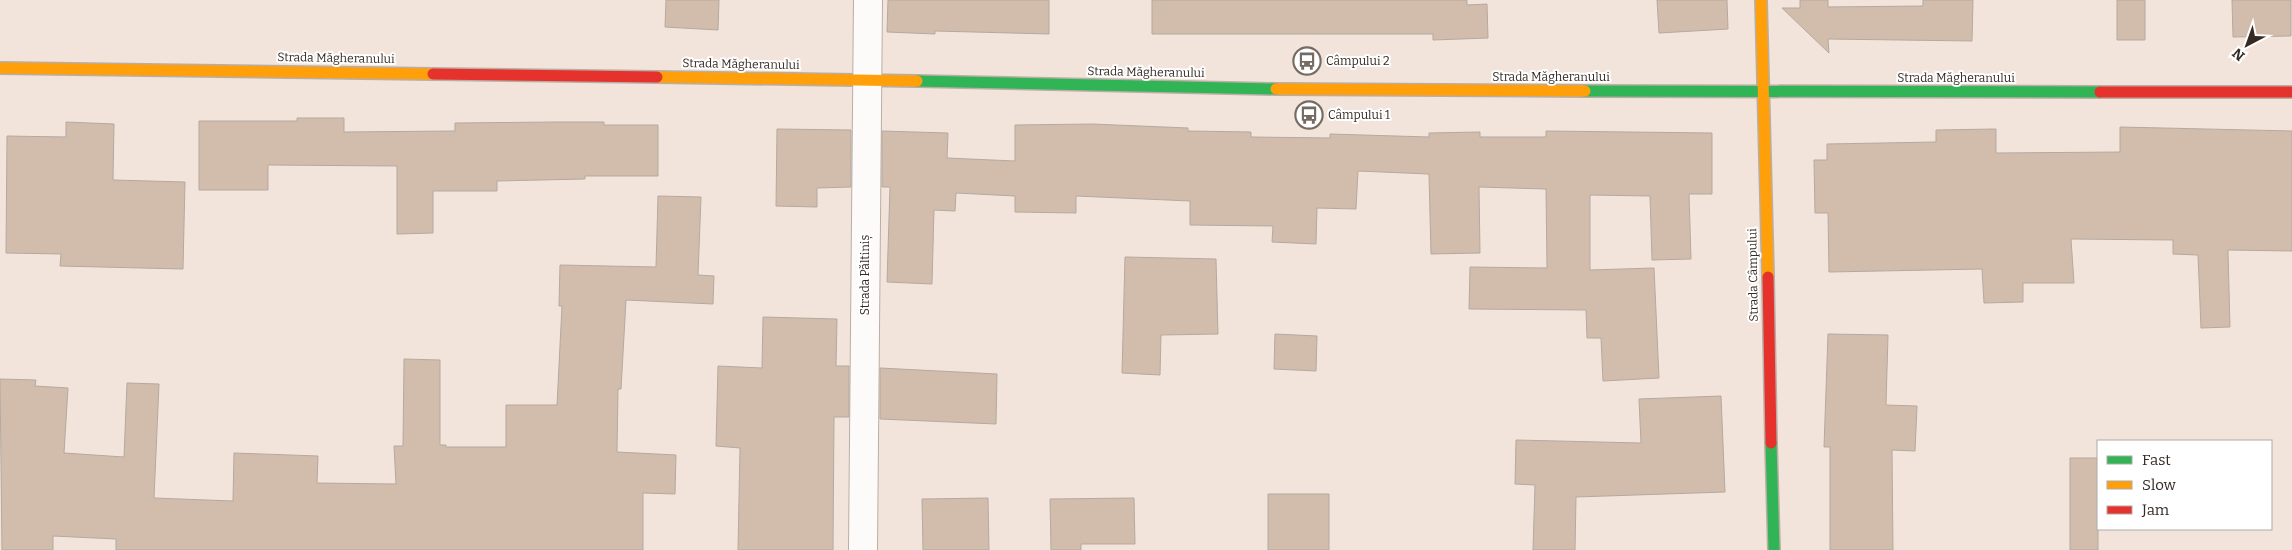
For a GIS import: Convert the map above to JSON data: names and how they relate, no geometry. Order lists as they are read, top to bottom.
{
  "streets": {
    "street": ["Strada Măgheranului", "Strada Păltiniș", "Strada Câmpului"]
  },
  "crossings": [
    ["Strada Măgheranului", "Strada Păltiniș"],
    ["Strada Măgheranului", "Strada Câmpului"]
  ],
  "places": {
    "bus stop": ["Câmpului 2", "Câmpului 1"]
  },
  "legend": ["Fast", "Slow", "Jam"],
  "north": "bottom left"
}
